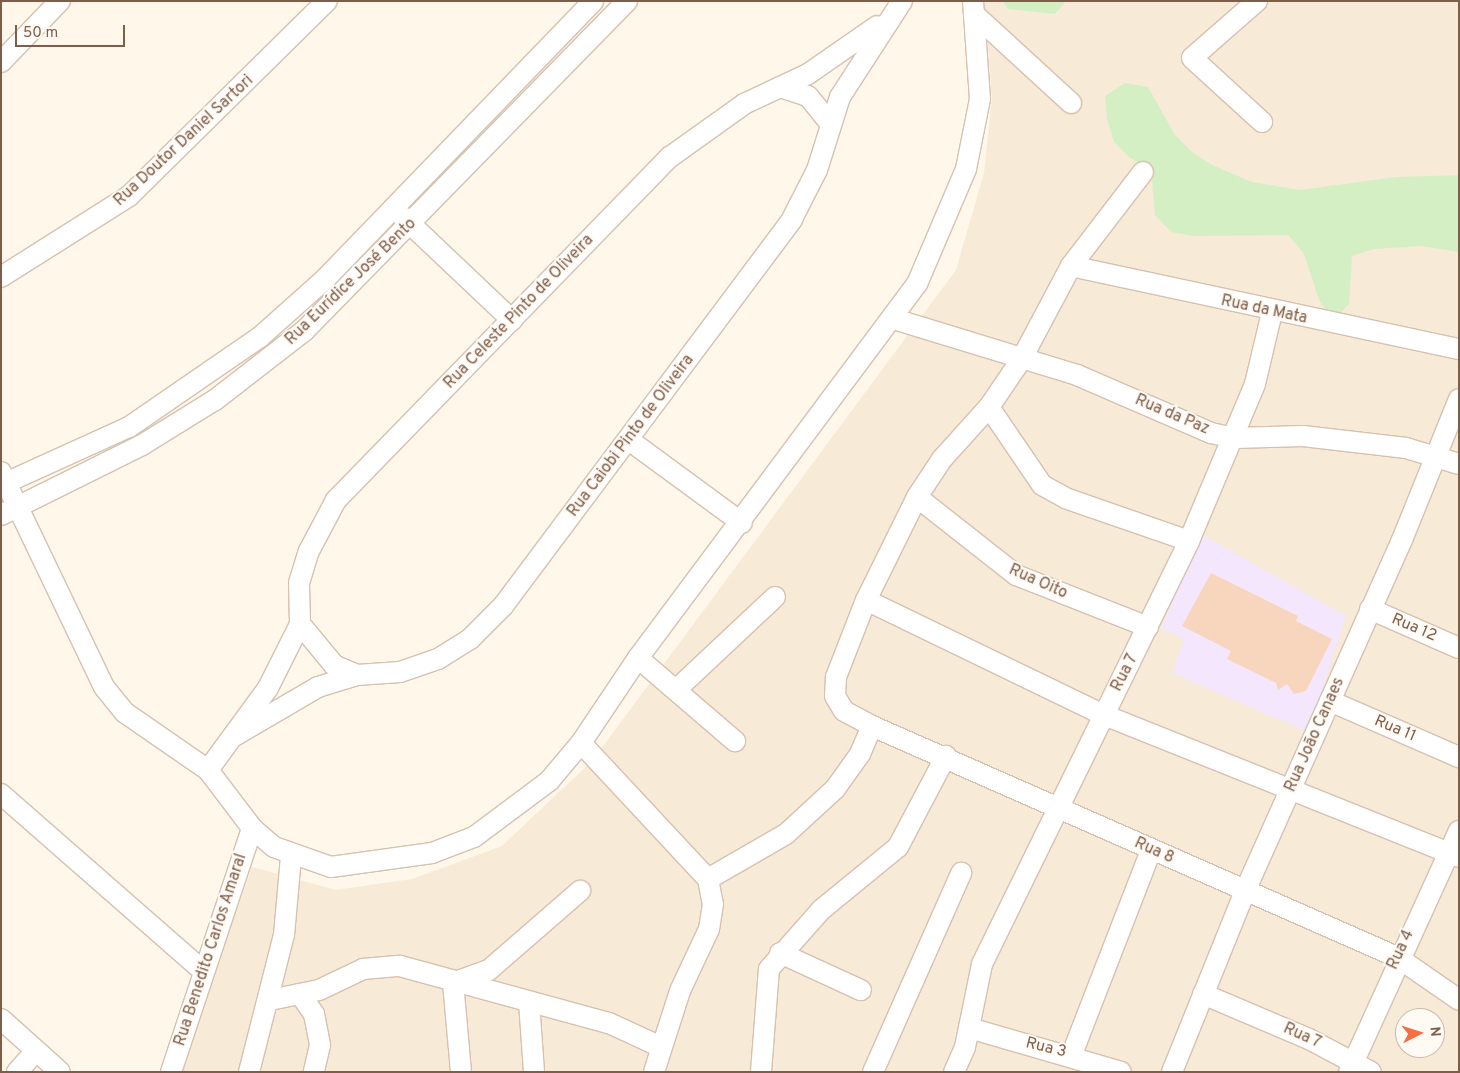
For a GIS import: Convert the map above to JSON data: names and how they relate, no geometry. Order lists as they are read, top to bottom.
{
  "streets": {
    "street": [
      "Rua Doutor Daniel Sartori",
      "Rua Eurídice José Bento",
      "Rua da Mata",
      "Rua Celeste Pinto de Oliveira",
      "Rua da Paz",
      "Rua Caiobi Pinto de Oliveira",
      "Rua Oito",
      "Rua 12",
      "Rua 7",
      "Rua 11",
      "Rua João Canaes",
      "Rua 8",
      "Rua Benedito Carlos Amaral",
      "Rua 4",
      "Rua 3"
    ]
  },
  "crossings": [
    ["Rua da Mata", "Rua 7"],
    ["Rua Celeste Pinto de Oliveira", "Rua Caiobi Pinto de Oliveira"],
    ["Rua da Paz", "Rua 7"],
    ["Rua da Paz", "Rua João Canaes"],
    ["Rua Oito", "Rua 7"],
    ["Rua 12", "Rua João Canaes"],
    ["Rua 7", "Rua João Canaes"],
    ["Rua 7", "Rua 8"],
    ["Rua 7", "Rua 4"],
    ["Rua 7", "Rua 3"],
    ["Rua 11", "Rua João Canaes"],
    ["Rua João Canaes", "Rua 8"],
    ["Rua 8", "Rua 4"]
  ],
  "scale_bar": "50 m",
  "north": "right"
}
